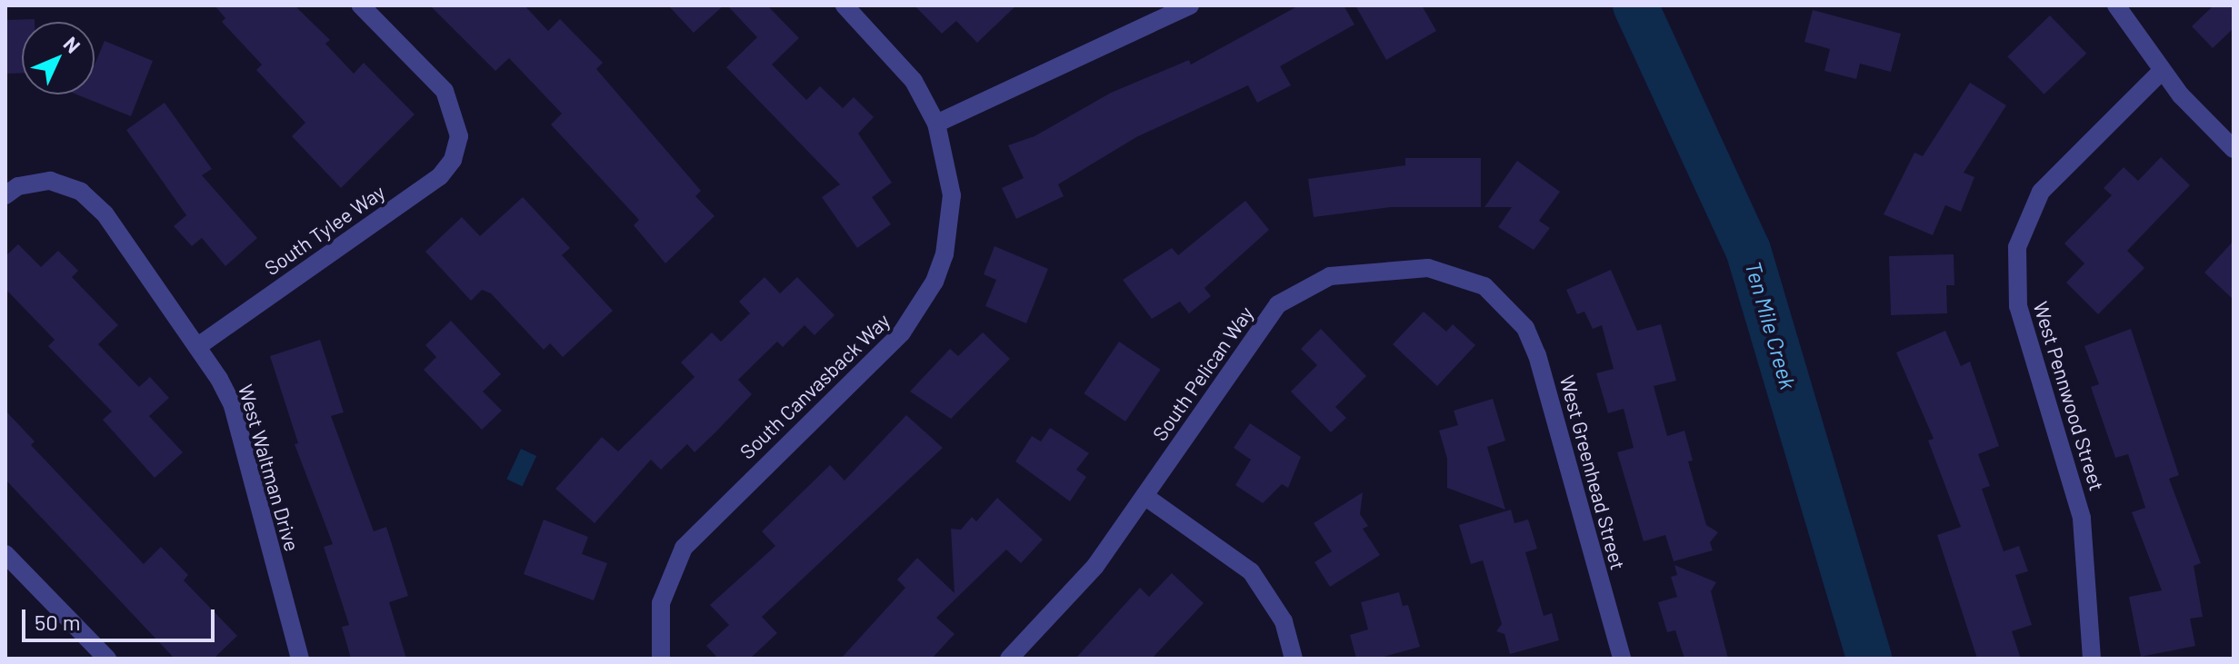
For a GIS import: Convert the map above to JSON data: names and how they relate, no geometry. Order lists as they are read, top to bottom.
{
  "streets": {
    "street": [
      "South Tylee Way",
      "South Pelican Way",
      "South Canvasback Way",
      "West Pennwood Street",
      "West Waltman Drive",
      "West Greenhead Street"
    ]
  },
  "crossings": [
    ["South Tylee Way", "West Waltman Drive"],
    ["South Pelican Way", "West Greenhead Street"]
  ],
  "water": ["Ten Mile Creek"],
  "scale_bar": "50 m",
  "north": "top right"
}
